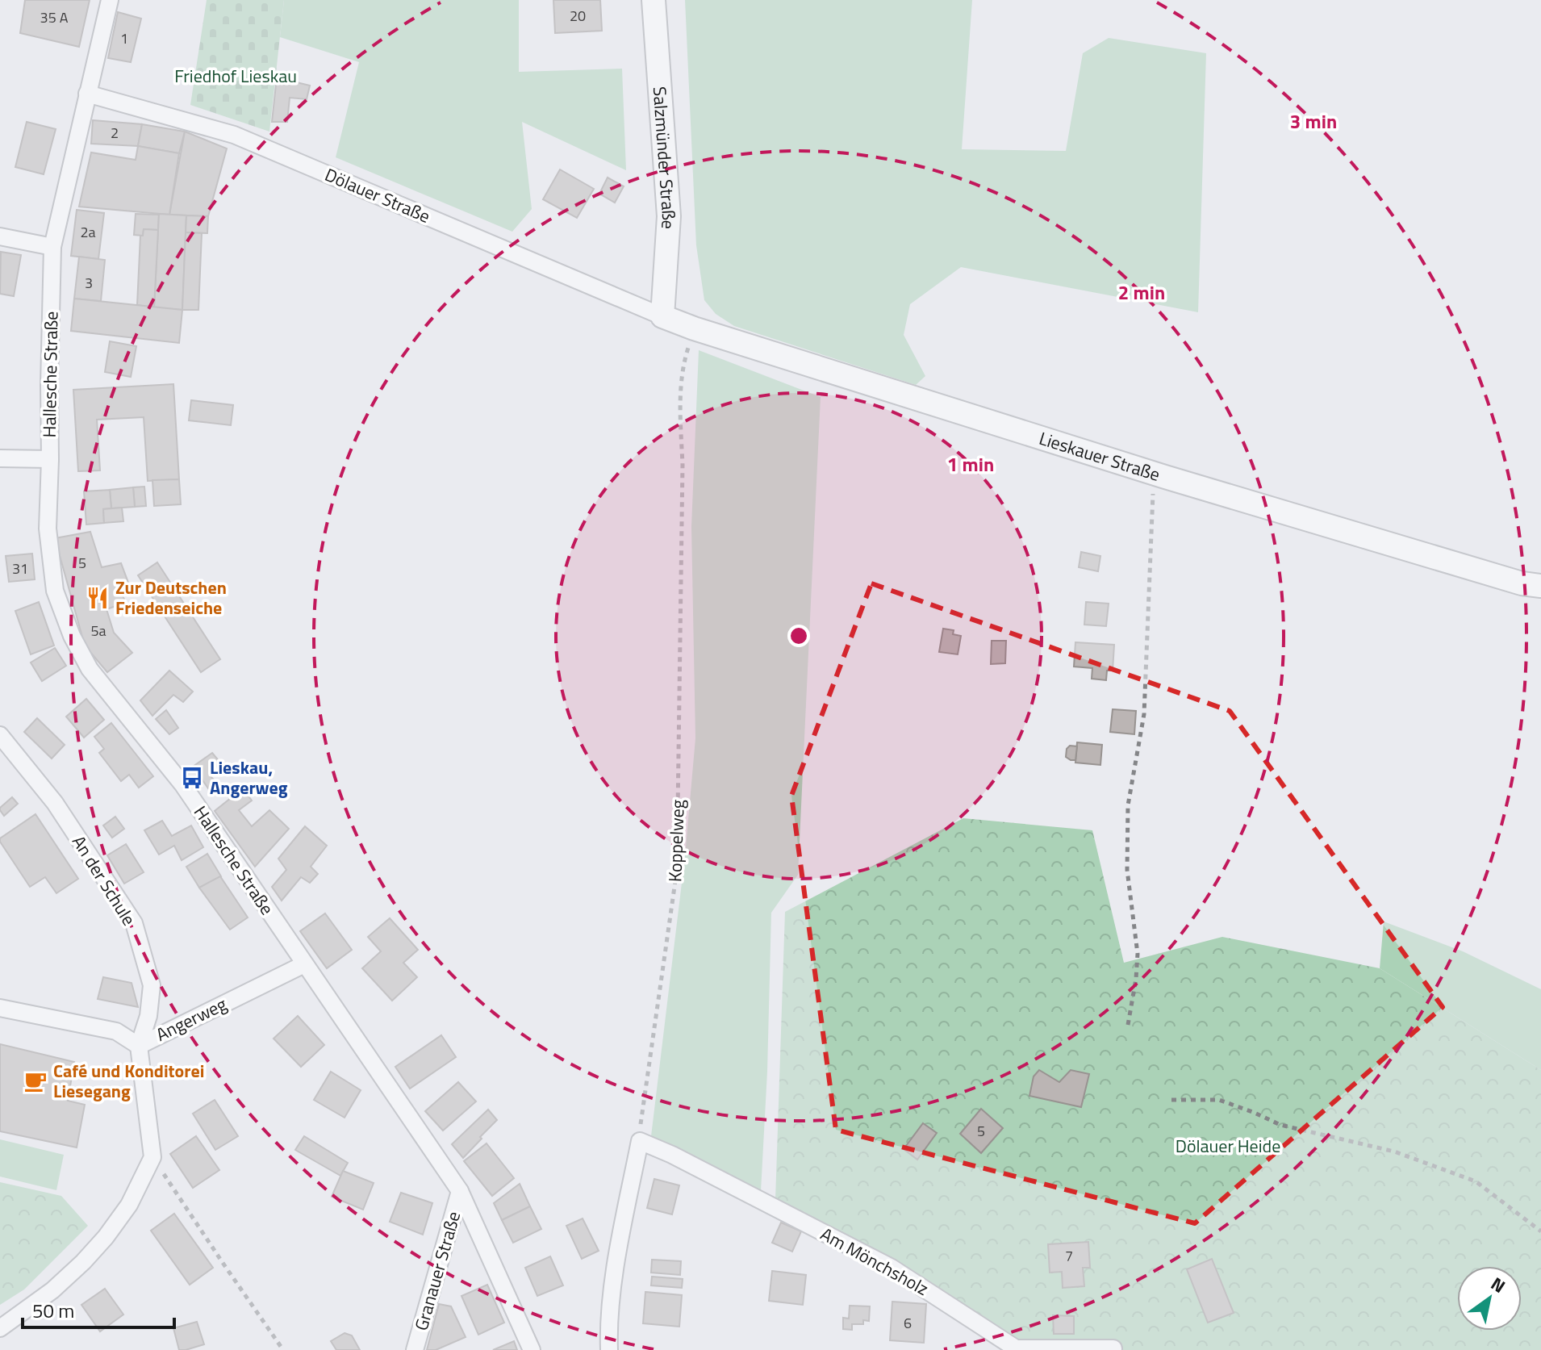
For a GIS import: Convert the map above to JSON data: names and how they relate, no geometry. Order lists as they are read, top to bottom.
{
  "streets": {
    "street": [
      "Salzmünder Straße",
      "Dölauer Straße",
      "Hallesche Straße",
      "Lieskauer Straße",
      "An der Schule",
      "Angerweg",
      "Am Mönchsholz",
      "Granauer Straße"
    ],
    "path": ["Koppelweg"]
  },
  "crossings": [
    ["Salzmünder Straße", "Dölauer Straße"],
    ["Salzmünder Straße", "Lieskauer Straße"],
    ["Dölauer Straße", "Hallesche Straße"],
    ["Dölauer Straße", "Lieskauer Straße"],
    ["Hallesche Straße", "Angerweg"],
    ["Hallesche Straße", "Granauer Straße"],
    ["Lieskauer Straße", "Koppelweg"],
    ["Koppelweg", "Am Mönchsholz"],
    ["An der Schule", "Angerweg"]
  ],
  "parks": ["Friedhof Lieskau", "Dölauer Heide"],
  "places": {
    "restaurant": ["Zur Deutschen Friedenseiche"],
    "bus stop": ["Lieskau, Angerweg"],
    "cafe": ["Café und Konditorei Liesegang"]
  },
  "house_numbers": [
    "20",
    "35 A",
    "1",
    "2",
    "2a",
    "3",
    "5",
    "31",
    "5a",
    "5",
    "7",
    "6"
  ],
  "scale_bar": "50 m",
  "north": "top right",
  "rings": ["3 min", "2 min", "1 min"]
}
